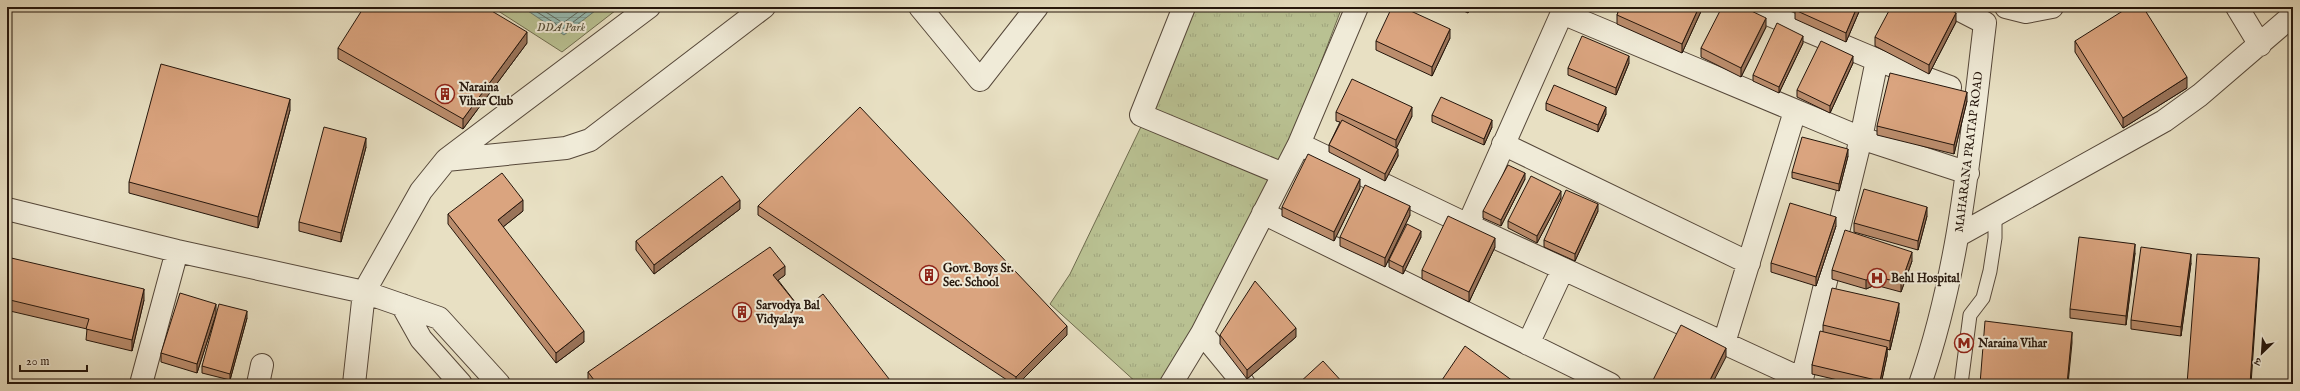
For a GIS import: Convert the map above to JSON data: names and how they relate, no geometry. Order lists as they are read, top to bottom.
{
  "streets": {
    "street": ["MAHARANA PRATAP ROAD"]
  },
  "parks": ["DDA Park"],
  "places": {
    "building": ["Naraina Vihar Club", "Govt. Boys Sr. Sec. School", "Sarvodya Bal Vidyalaya"],
    "hospital": ["Behl Hospital"],
    "metro station": ["Naraina Vihar"]
  },
  "scale_bar": "20 m",
  "north": "bottom left"
}
